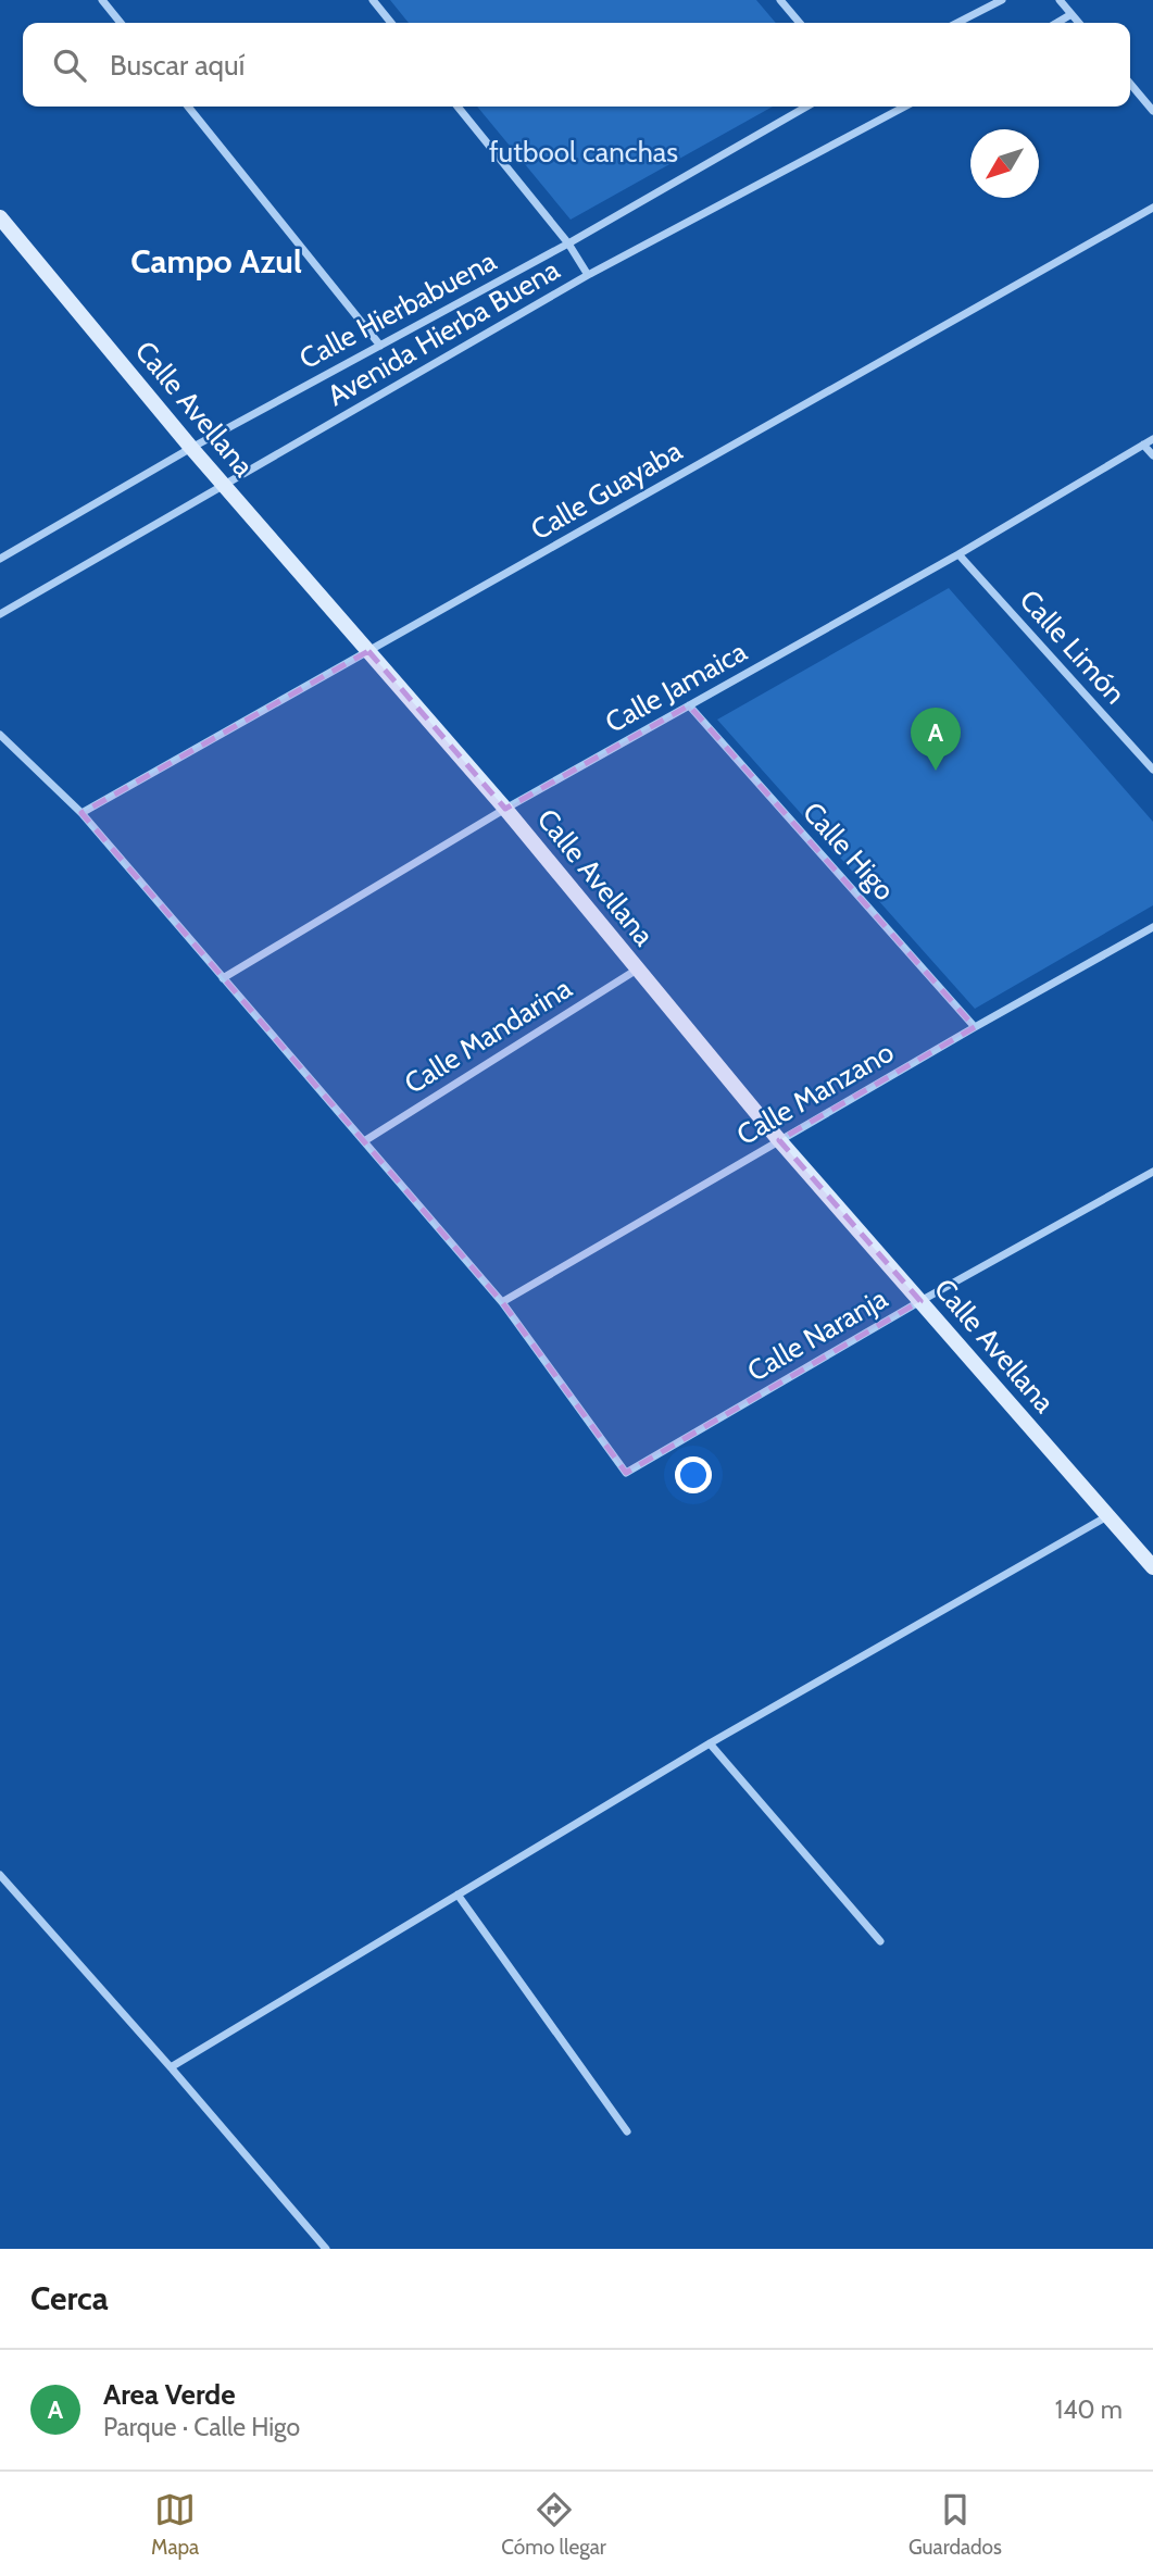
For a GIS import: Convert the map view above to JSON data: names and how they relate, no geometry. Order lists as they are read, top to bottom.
{
  "streets": {
    "street": [
      "Calle Hierbabuena",
      "Avenida Hierba Buena",
      "Calle Avellana",
      "Calle Guayaba",
      "Calle Limón",
      "Calle Jamaica",
      "Calle Higo",
      "Calle Mandarina",
      "Calle Manzano",
      "Calle Naranja"
    ]
  },
  "crossings": [
    ["Calle Hierbabuena", "Calle Avellana"],
    ["Avenida Hierba Buena", "Calle Avellana"],
    ["Calle Avellana", "Calle Guayaba"],
    ["Calle Avellana", "Calle Jamaica"],
    ["Calle Avellana", "Calle Mandarina"],
    ["Calle Avellana", "Calle Manzano"],
    ["Calle Avellana", "Calle Naranja"],
    ["Calle Limón", "Calle Jamaica"],
    ["Calle Jamaica", "Calle Higo"],
    ["Calle Higo", "Calle Manzano"],
    ["Calle Manzano", "Calle Naranja"]
  ],
  "districts": ["Campo Azul"],
  "parks": ["futbool canchas"],
  "north": "bottom left",
  "page": {
    "search": "Buscar aquí",
    "pins": "A",
    "heading": "Cerca",
    "list": [
      {
        "mark": "A",
        "name": "Area Verde",
        "note": "Parque · Calle Higo",
        "value": "140 m"
      }
    ],
    "nav": ["Mapa", "Cómo llegar", "Guardados"]
  }
}
